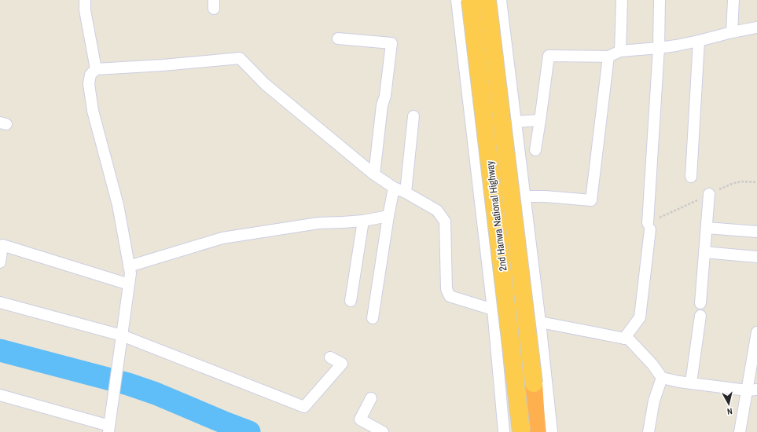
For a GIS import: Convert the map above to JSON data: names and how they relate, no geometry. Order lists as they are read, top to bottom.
{
  "streets": {
    "highway": ["2nd Hanwa National Highway"]
  },
  "north": "bottom"
}
